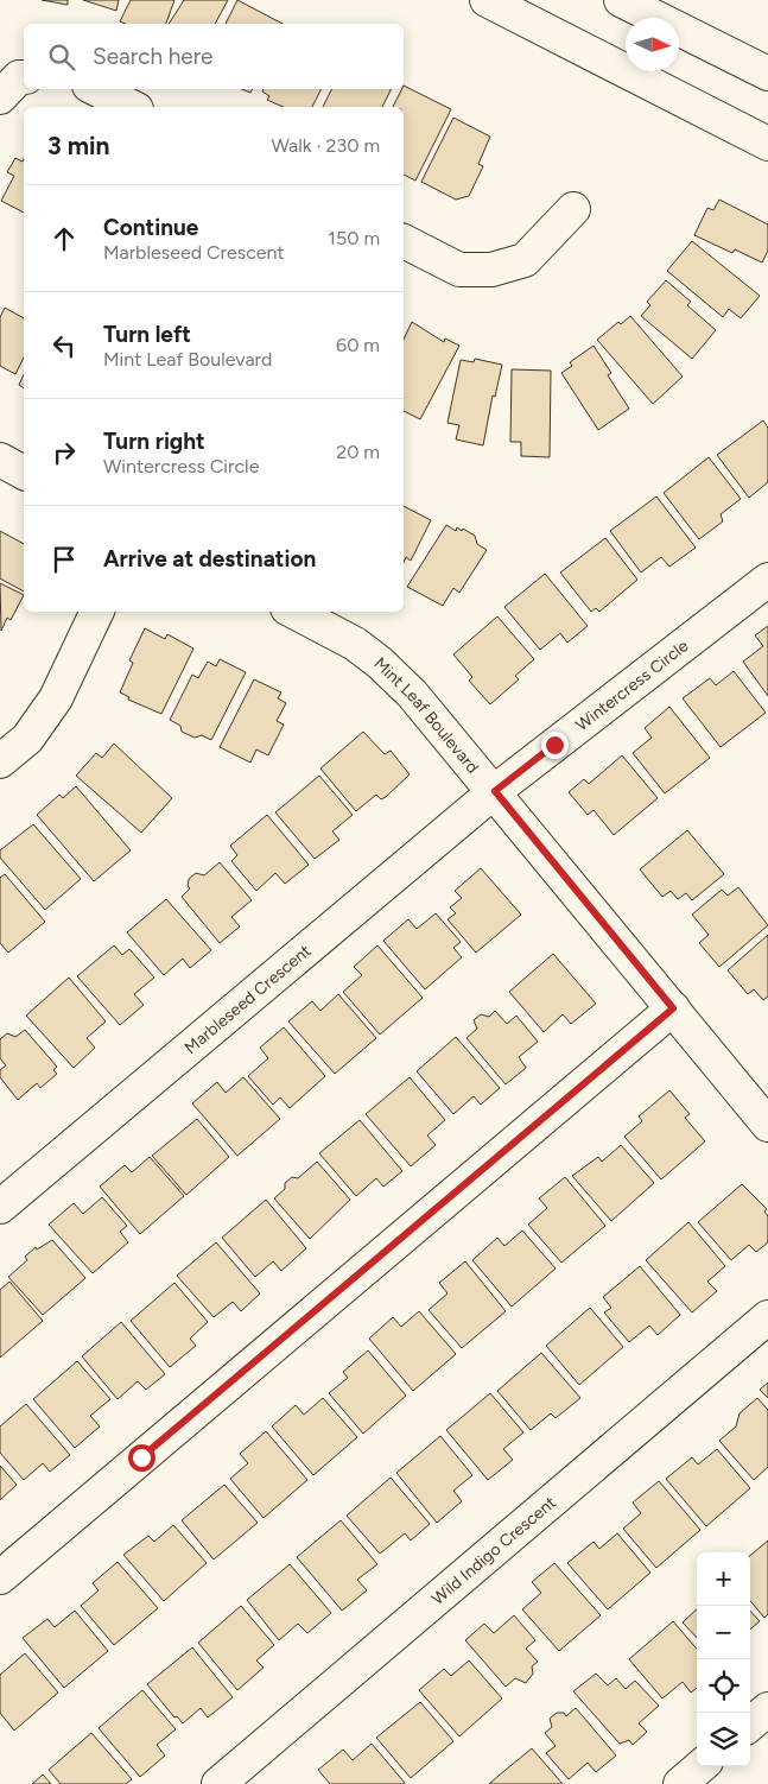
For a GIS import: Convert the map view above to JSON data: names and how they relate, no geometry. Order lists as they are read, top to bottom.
{
  "streets": {
    "street": [
      "Wintercress Circle",
      "Mint Leaf Boulevard",
      "Marbleseed Crescent",
      "Wild Indigo Crescent"
    ]
  },
  "crossings": [
    ["Wintercress Circle", "Mint Leaf Boulevard"],
    ["Wintercress Circle", "Marbleseed Crescent"],
    ["Mint Leaf Boulevard", "Marbleseed Crescent"]
  ],
  "north": "right",
  "page": {
    "search": "Search here",
    "heading": ["3 min", "Walk · 230 m"],
    "list": [
      ["Continue", "Marbleseed Crescent", "150 m"],
      ["Turn left", "Mint Leaf Boulevard", "60 m"],
      ["Turn right", "Wintercress Circle", "20 m"],
      "Arrive at destination"
    ],
    "map_buttons": ["+", "−"]
  }
}
